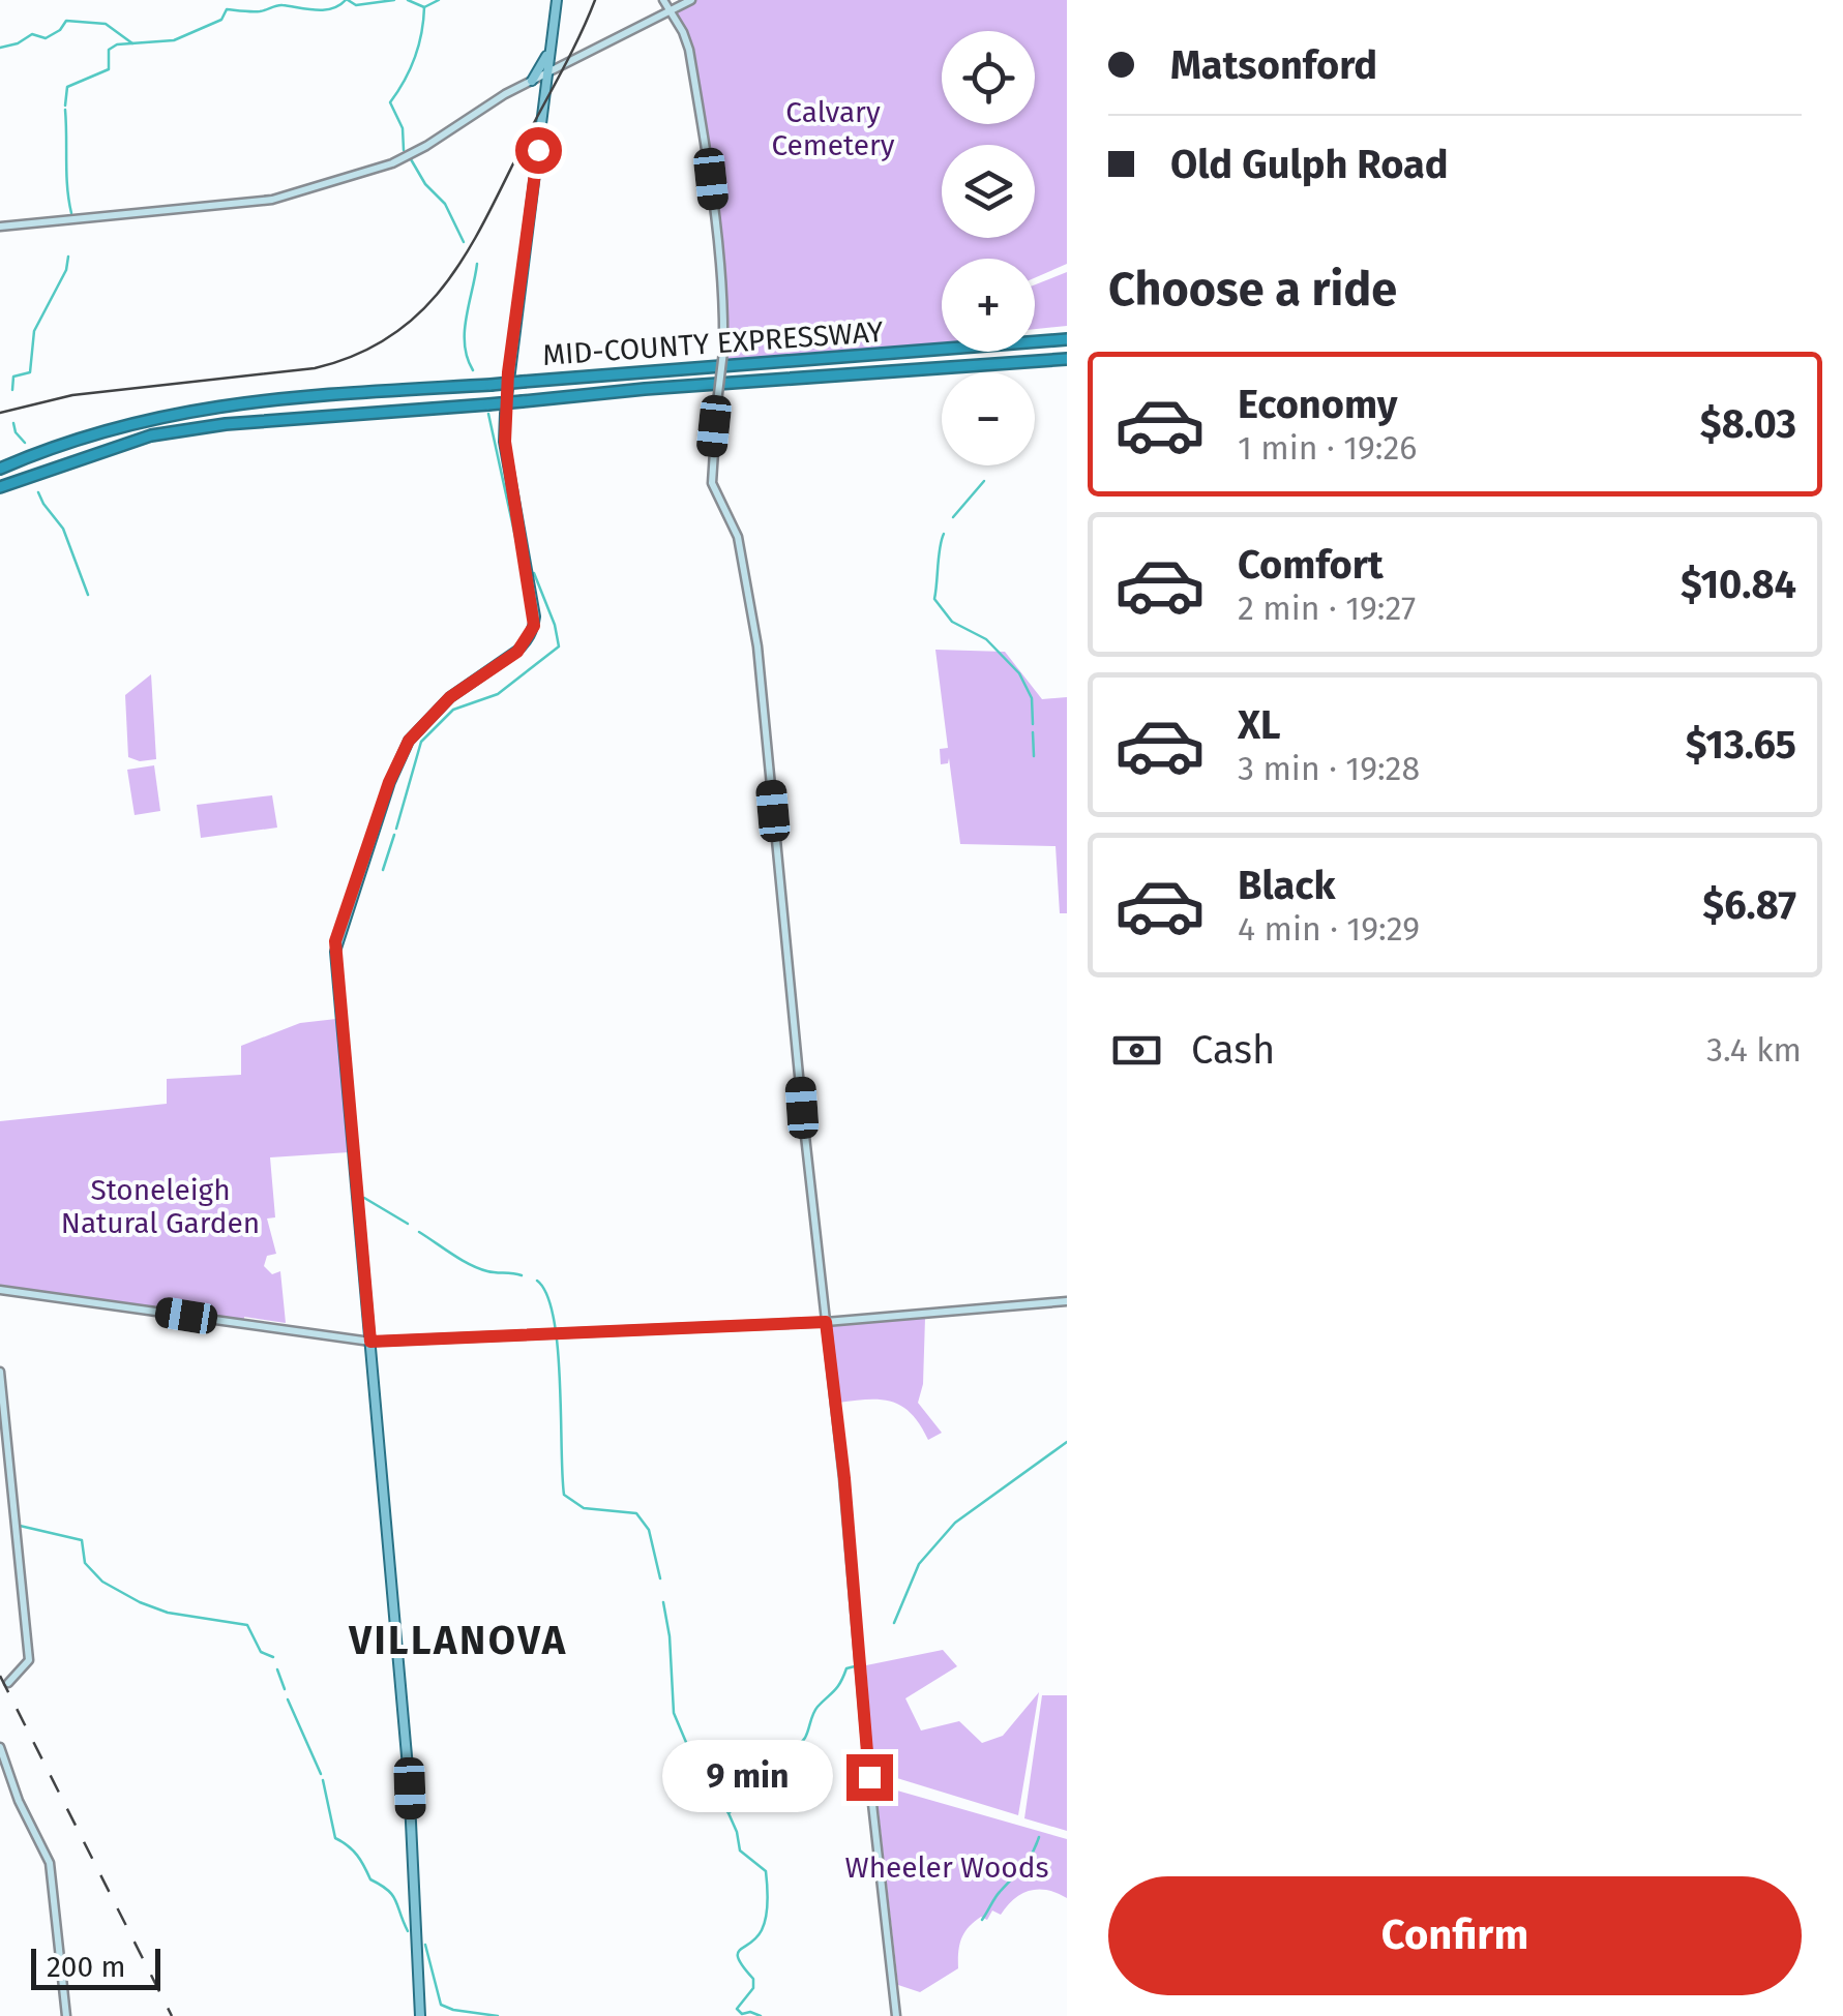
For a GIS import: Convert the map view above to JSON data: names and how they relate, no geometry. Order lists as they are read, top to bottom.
{
  "streets": {
    "highway": ["MID-COUNTY EXPRESSWAY"]
  },
  "districts": ["VILLANOVA"],
  "parks": ["Calvary Cemetery", "Stoneleigh Natural Garden", "Wheeler Woods"],
  "scale_bar": "200 m",
  "page": {
    "banner": ["Matsonford", "Old Gulph Road"],
    "map_buttons": ["+", "−"],
    "heading": "Choose a ride",
    "list": [
      {
        "name": "Economy",
        "note": "1 min · 19:26",
        "value": "$8.03"
      },
      {
        "name": "Comfort",
        "note": "2 min · 19:27",
        "value": "$10.84"
      },
      {
        "name": "XL",
        "note": "3 min · 19:28",
        "value": "$13.65"
      },
      {
        "name": "Black",
        "note": "4 min · 19:29",
        "value": "$6.87"
      }
    ],
    "pay": ["Cash", "3.4 km"],
    "bubble": "9 min",
    "buttons": "Confirm",
    "scale": "200 m"
  }
}
